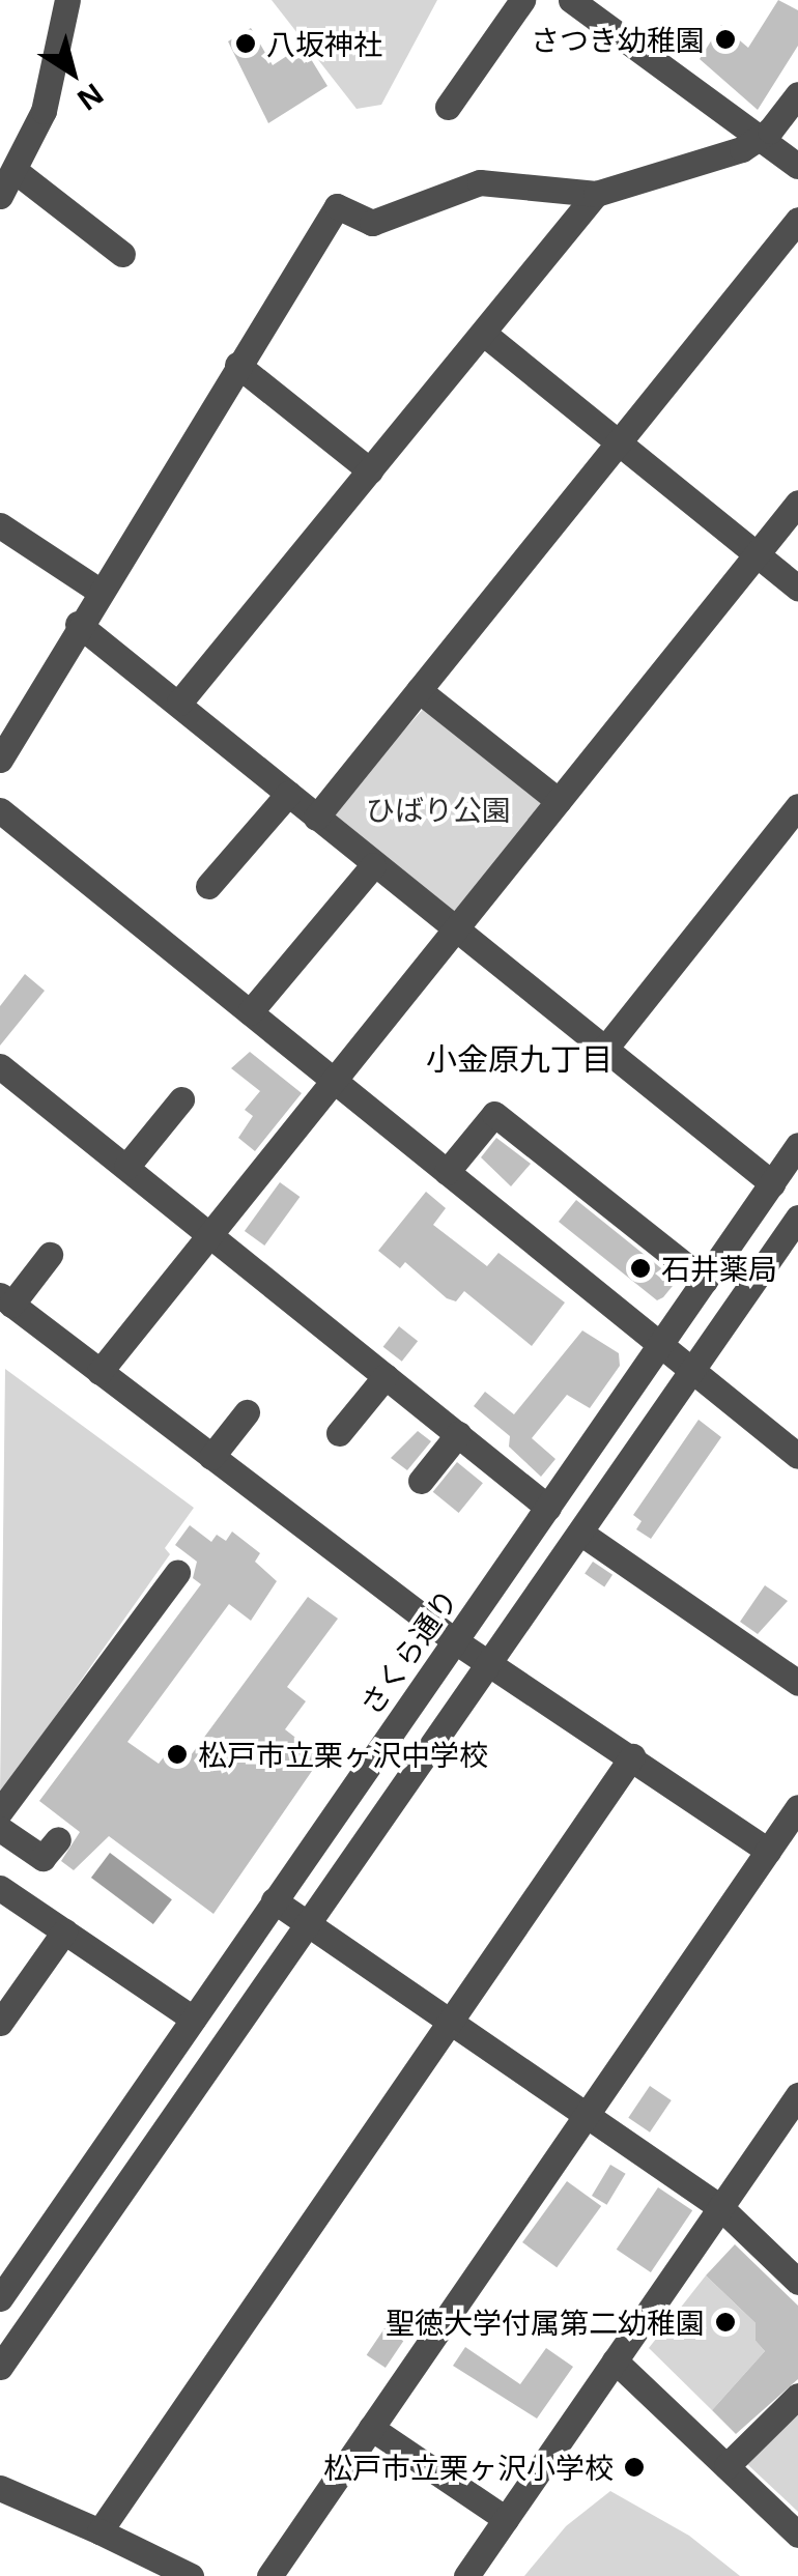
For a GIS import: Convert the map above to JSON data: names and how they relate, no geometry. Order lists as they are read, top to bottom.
{
  "streets": {
    "street": ["さくら通り"]
  },
  "districts": ["小金原九丁目"],
  "parks": ["ひばり公園"],
  "places": [
    "さつき幼稚園",
    "八坂神社",
    "石井薬局",
    "松戸市立栗ヶ沢中学校",
    "聖徳大学付属第二幼稚園",
    "松戸市立栗ヶ沢小学校"
  ],
  "north": "bottom right"
}
